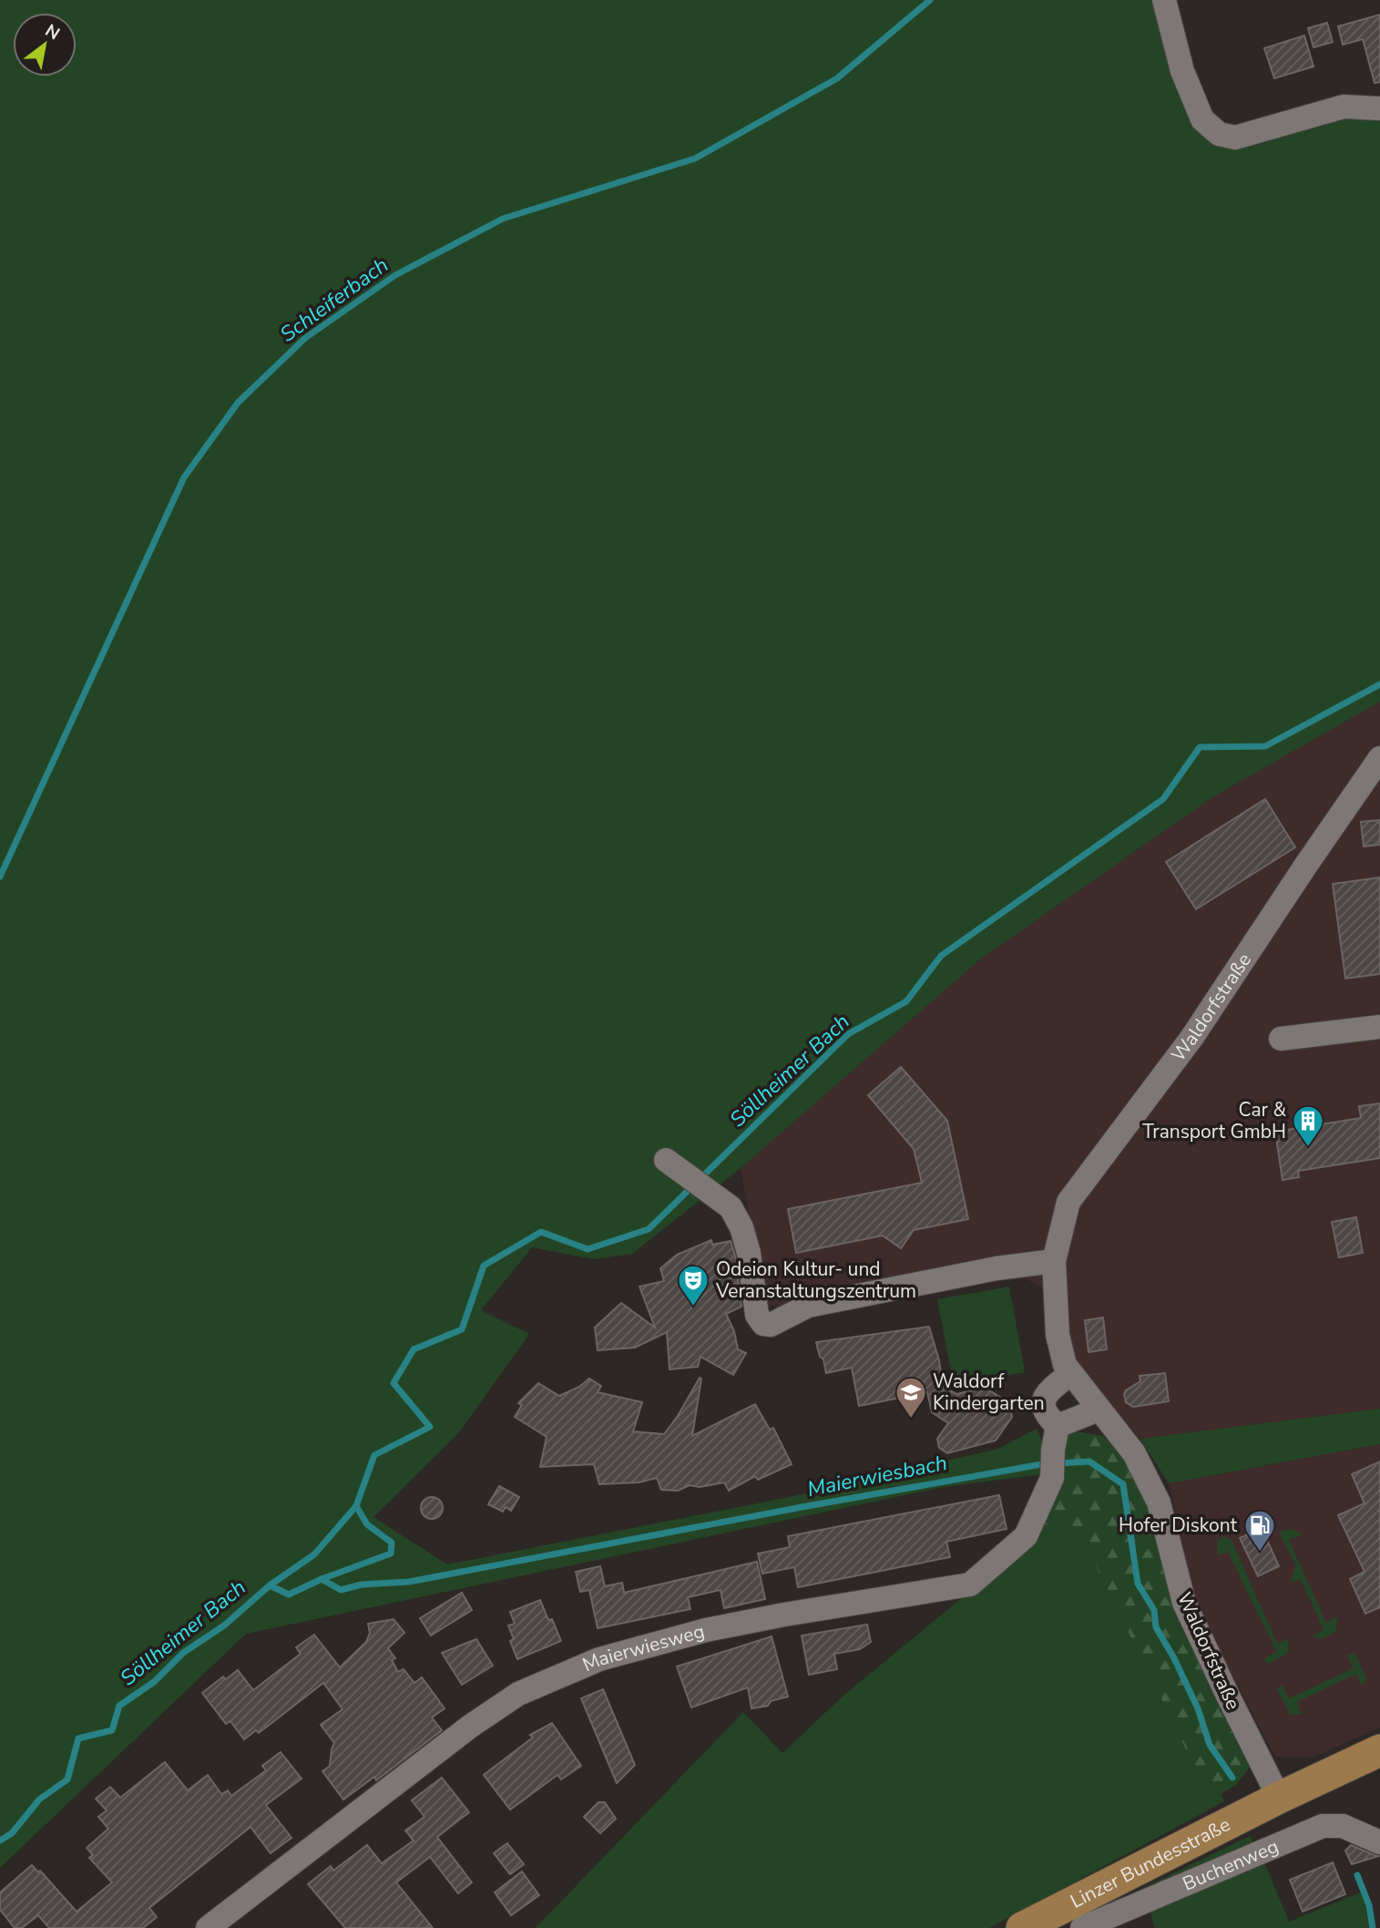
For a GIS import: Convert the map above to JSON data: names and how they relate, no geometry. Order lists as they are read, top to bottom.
{
  "streets": {
    "main road": ["Linzer Bundesstraße"],
    "street": ["Waldorfstraße", "Maierwiesweg", "Buchenweg"]
  },
  "crossings": [
    ["Waldorfstraße", "Linzer Bundesstraße"]
  ],
  "water": ["Schleiferbach", "Söllheimer Bach", "Maierwiesbach"],
  "places": {
    "building": ["Car & Transport GmbH"],
    "theatre": ["Odeion Kultur- und Veranstaltungszentrum"],
    "school or university": ["Waldorf Kindergarten"],
    "fuel station": ["Hofer Diskont"]
  },
  "north": "top right"
}
